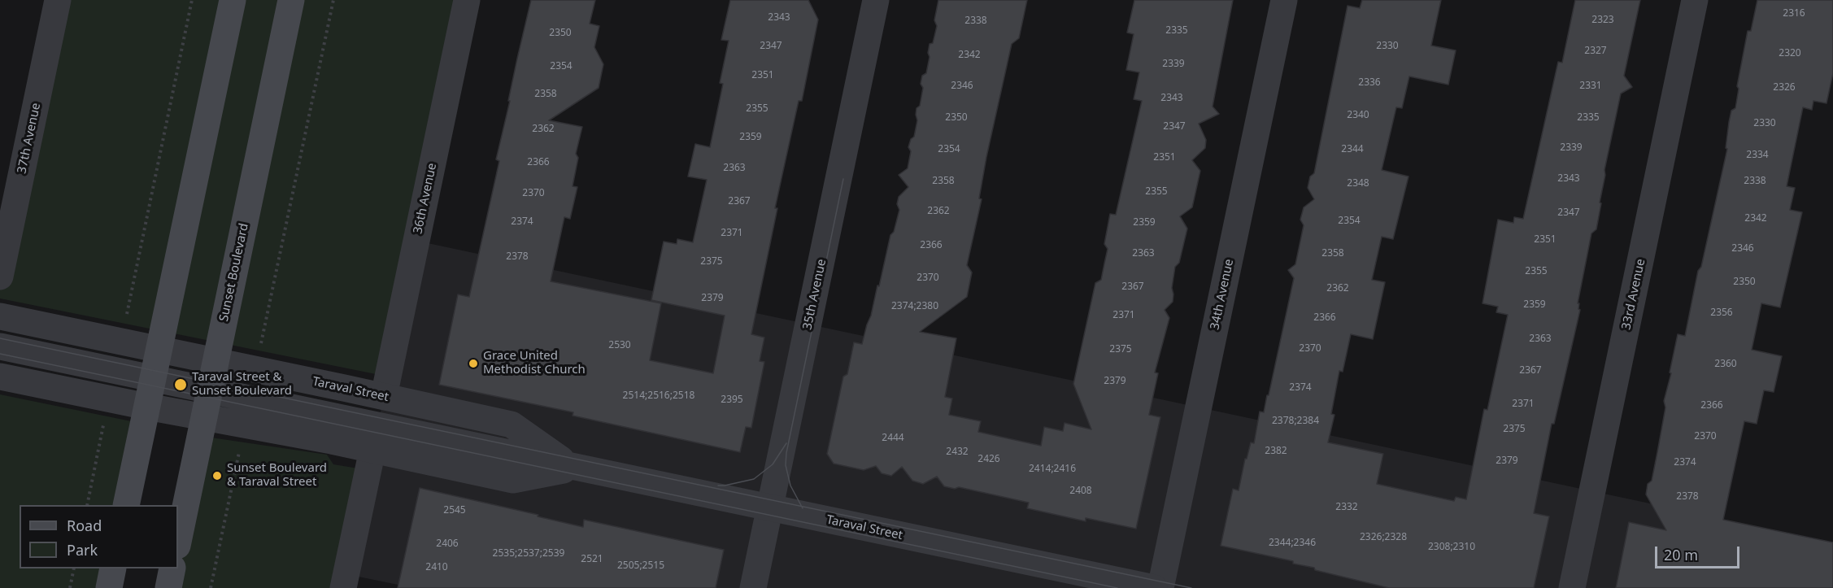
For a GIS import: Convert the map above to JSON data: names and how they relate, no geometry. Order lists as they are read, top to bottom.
{
  "streets": {
    "main road": ["Sunset Boulevard"],
    "street": [
      "37th Avenue",
      "36th Avenue",
      "35th Avenue",
      "34th Avenue",
      "33rd Avenue",
      "Taraval Street"
    ]
  },
  "crossings": [
    ["36th Avenue", "Taraval Street"],
    ["Sunset Boulevard", "Taraval Street"],
    ["35th Avenue", "Taraval Street"]
  ],
  "places": ["Grace United Methodist Church", "Taraval Street & Sunset Boulevard", "Sunset Boulevard & Taraval Street"],
  "house_numbers": [
    "2316",
    "2343",
    "2323",
    "2338",
    "2335",
    "2350",
    "2347",
    "2330",
    "2327",
    "2320",
    "2342",
    "2339",
    "2354",
    "2351",
    "2336",
    "2346",
    "2331",
    "2326",
    "2358",
    "2343",
    "2355",
    "2340",
    "2350",
    "2335",
    "2330",
    "2347",
    "2362",
    "2359",
    "2339",
    "2354",
    "2344",
    "2334",
    "2351",
    "2366",
    "2363",
    "2343",
    "2358",
    "2338",
    "2348",
    "2355",
    "2370",
    "2367",
    "2362",
    "2347",
    "2342",
    "2354",
    "2374",
    "2359",
    "2371",
    "2351",
    "2366",
    "2346",
    "2363",
    "2358",
    "2378",
    "2375",
    "2355",
    "2370",
    "2350",
    "2367",
    "2362",
    "2379",
    "2359",
    "2374;2380",
    "2356",
    "2371",
    "2366",
    "2363",
    "2530",
    "2370",
    "2375",
    "2360",
    "2367",
    "2379",
    "2374",
    "2514;2516;2518",
    "2395",
    "2371",
    "2366",
    "2378;2384",
    "2375",
    "2370",
    "2444",
    "2382",
    "2432",
    "2426",
    "2379",
    "2374",
    "2414;2416",
    "2408",
    "2378",
    "2332",
    "2545",
    "2326;2328",
    "2344;2346",
    "2406",
    "2308;2310",
    "2535;2537;2539",
    "2521",
    "2505;2515",
    "2410"
  ],
  "legend": ["Road", "Park"],
  "scale_bar": "20 m"
}
